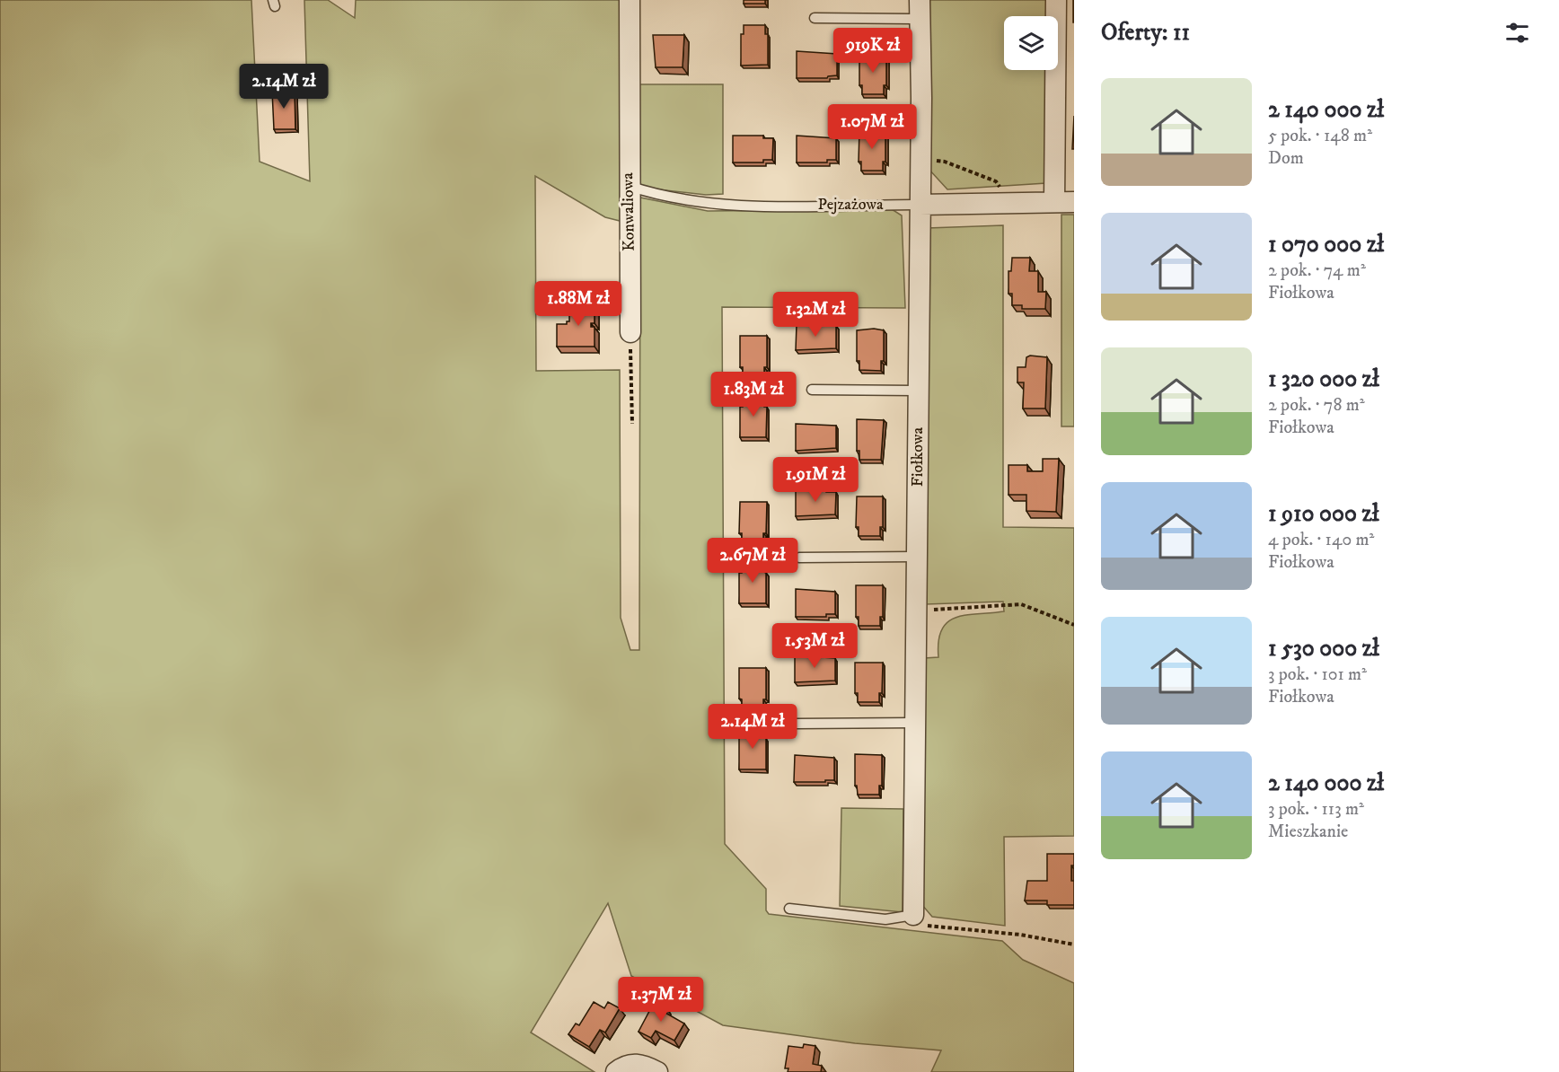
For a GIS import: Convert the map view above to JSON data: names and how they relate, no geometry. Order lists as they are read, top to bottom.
{
  "streets": {
    "street": ["Pejzażowa", "Konwaliowa", "Fiołkowa"]
  },
  "crossings": [
    ["Pejzażowa", "Konwaliowa"],
    ["Pejzażowa", "Fiołkowa"]
  ],
  "page": {
    "heading": "Oferty: 11",
    "price": [
      "919K zł",
      "2.14M zł",
      "1.07M zł",
      "1.88M zł",
      "1.32M zł",
      "1.83M zł",
      "1.91M zł",
      "2.67M zł",
      "1.53M zł",
      "2.14M zł",
      "1.37M zł"
    ],
    "list": [
      {
        "name": "2 140 000 zł",
        "note": "5 pok. · 148 m² · Dom"
      },
      {
        "name": "1 070 000 zł",
        "note": "2 pok. · 74 m² · Fiołkowa"
      },
      {
        "name": "1 320 000 zł",
        "note": "2 pok. · 78 m² · Fiołkowa"
      },
      {
        "name": "1 910 000 zł",
        "note": "4 pok. · 140 m² · Fiołkowa"
      },
      {
        "name": "1 530 000 zł",
        "note": "3 pok. · 101 m² · Fiołkowa"
      },
      {
        "name": "2 140 000 zł",
        "note": "3 pok. · 113 m² · Mieszkanie"
      }
    ]
  }
}
